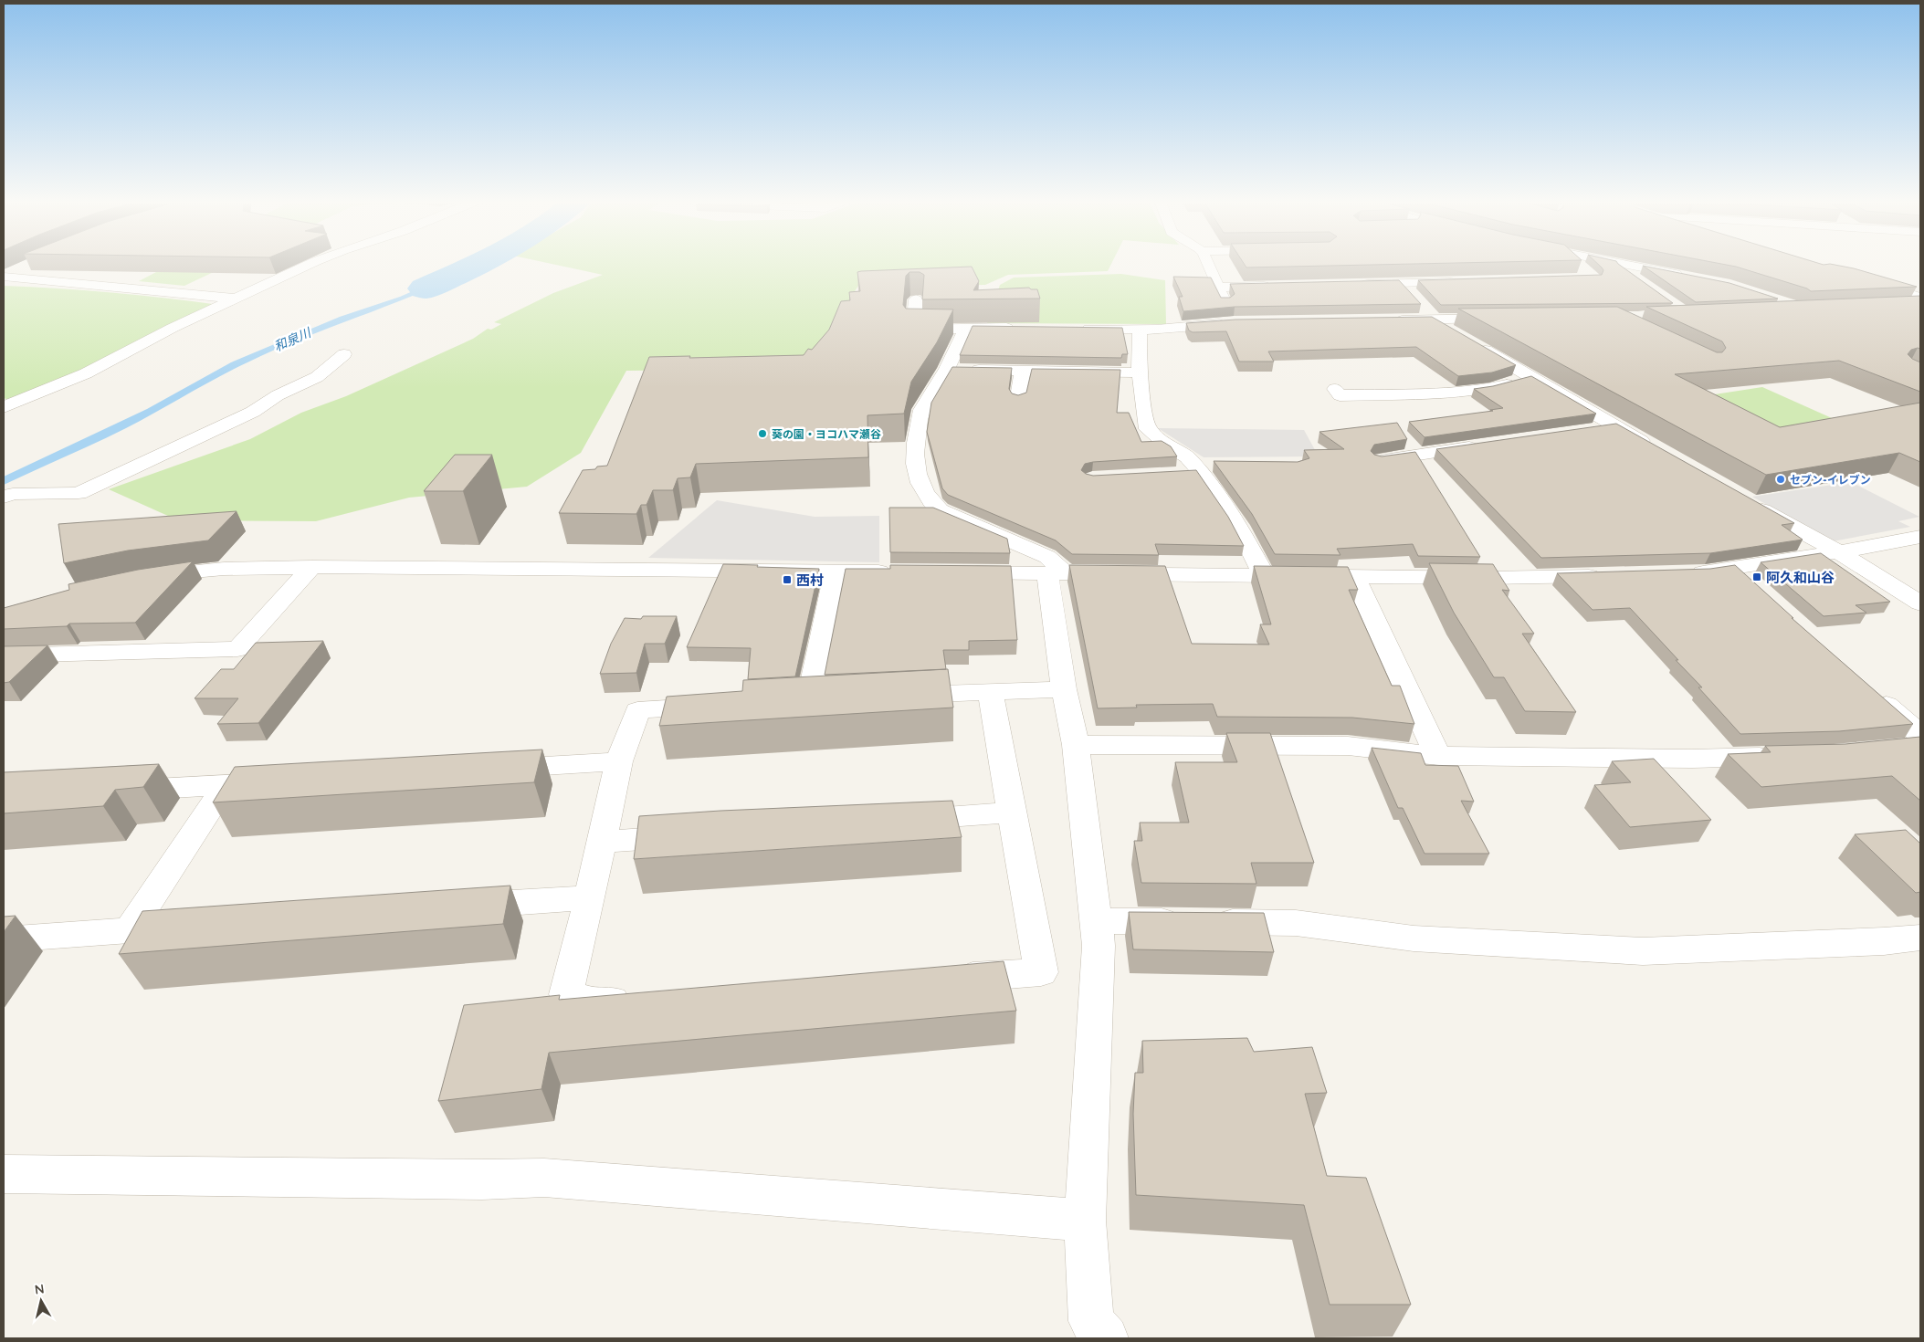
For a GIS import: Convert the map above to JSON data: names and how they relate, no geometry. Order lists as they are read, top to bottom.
{
  "water": ["和泉川"],
  "places": {
    "other": ["葵の園・ヨコハマ瀬谷", "セブン-イレブン"],
    "transit": ["阿久和山谷", "西村"]
  },
  "north": "top"
}
